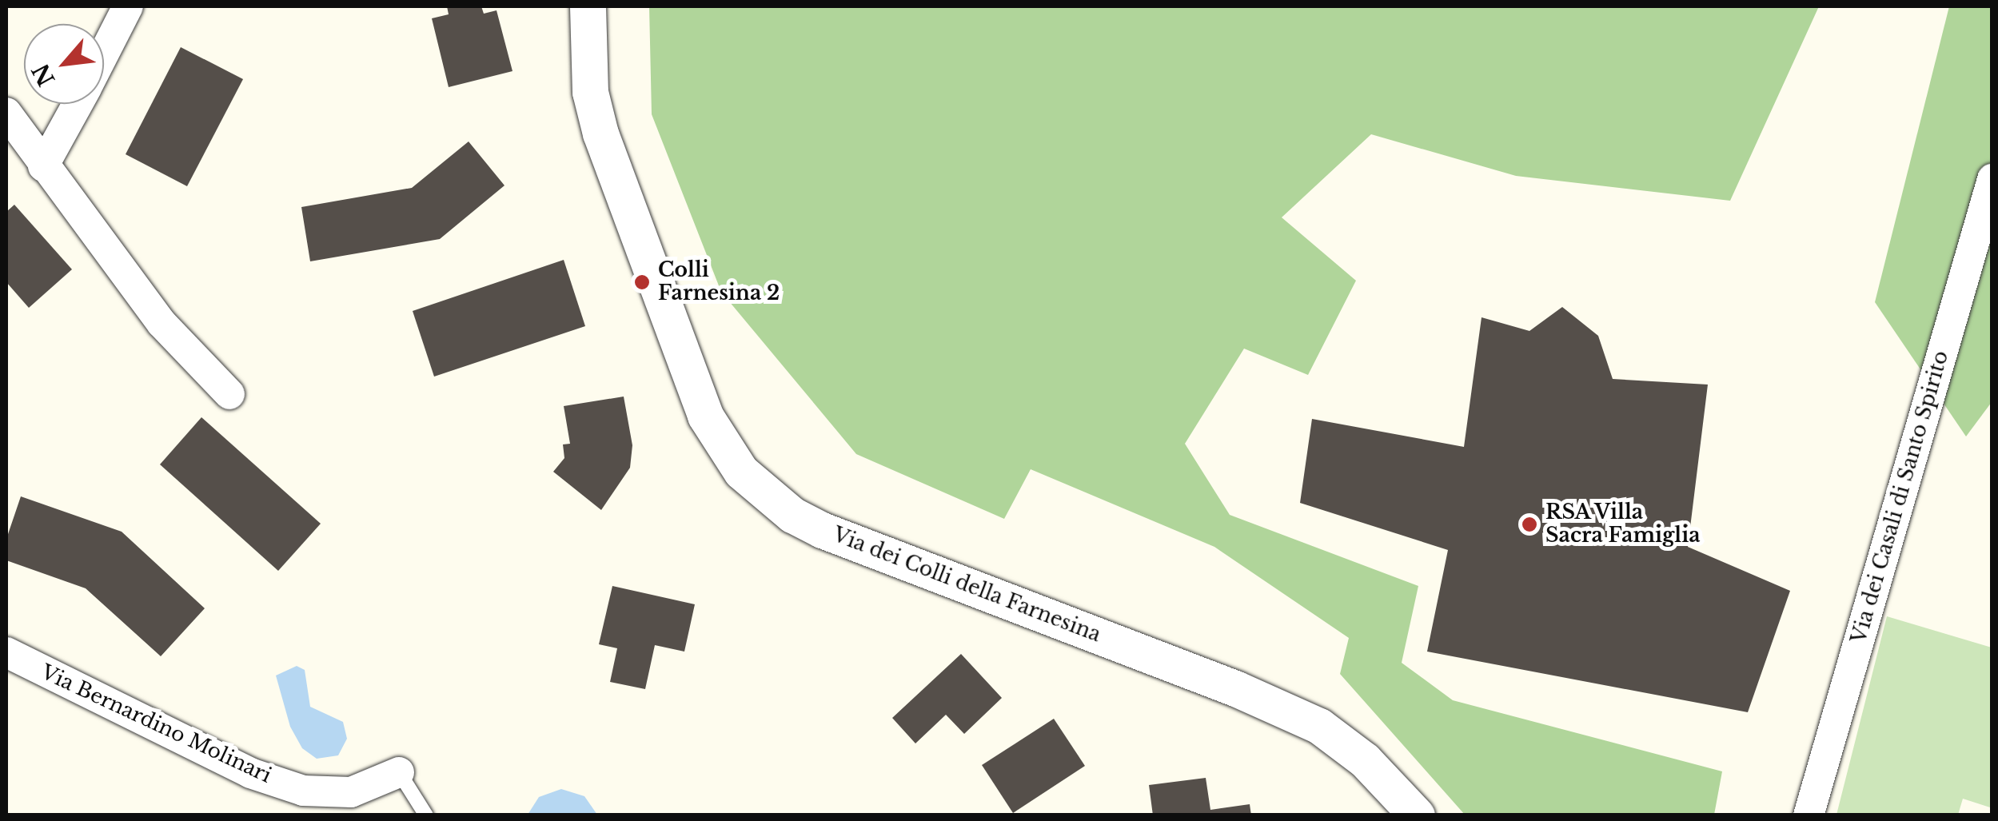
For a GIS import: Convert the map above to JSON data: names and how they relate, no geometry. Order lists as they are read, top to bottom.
{
  "streets": {
    "street": ["Via dei Casali di Santo Spirito", "Via dei Colli della Farnesina", "Via Bernardino Molinari"]
  },
  "places": ["Colli Farnesina 2", "RSA Villa Sacra Famiglia"],
  "north": "bottom left"
}
